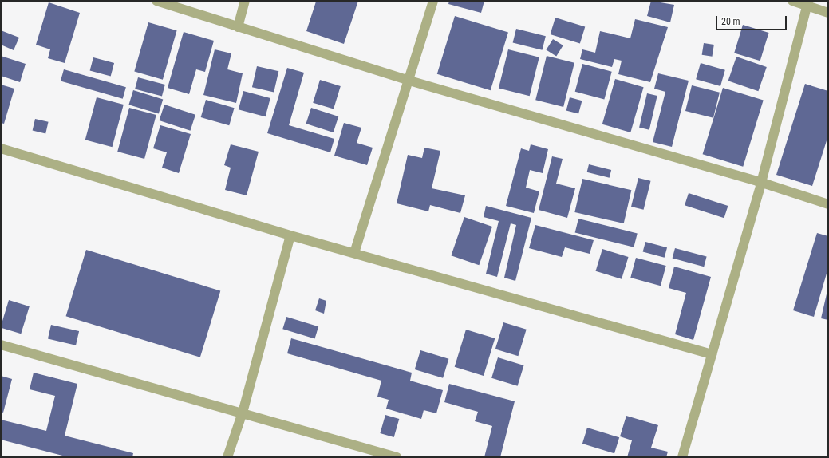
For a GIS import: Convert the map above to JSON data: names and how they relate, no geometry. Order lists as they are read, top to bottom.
{
  "scale_bar": "20 m"
}
